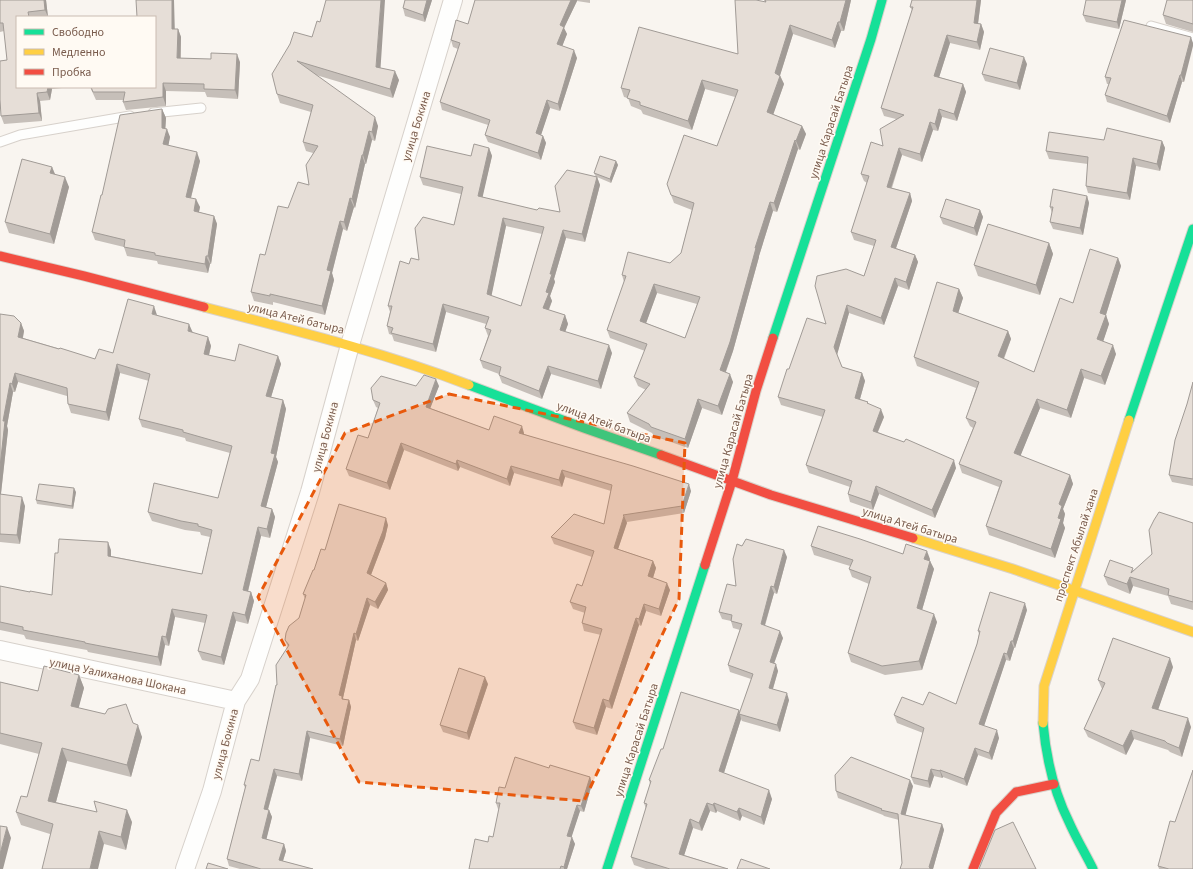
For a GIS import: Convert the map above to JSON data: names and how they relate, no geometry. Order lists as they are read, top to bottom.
{
  "streets": {
    "main road": ["улица Карасай Батыра", "улица Атей батыра", "проспект Абылай хана"],
    "street": ["улица Бокина", "улица Уалиханова Шокана"]
  },
  "crossings": [
    ["улица Карасай Батыра", "улица Атей батыра"],
    ["улица Бокина", "улица Атей батыра"],
    ["улица Бокина", "улица Уалиханова Шокана"],
    ["улица Атей батыра", "проспект Абылай хана"]
  ],
  "legend": ["Свободно", "Медленно", "Пробка"]
}
